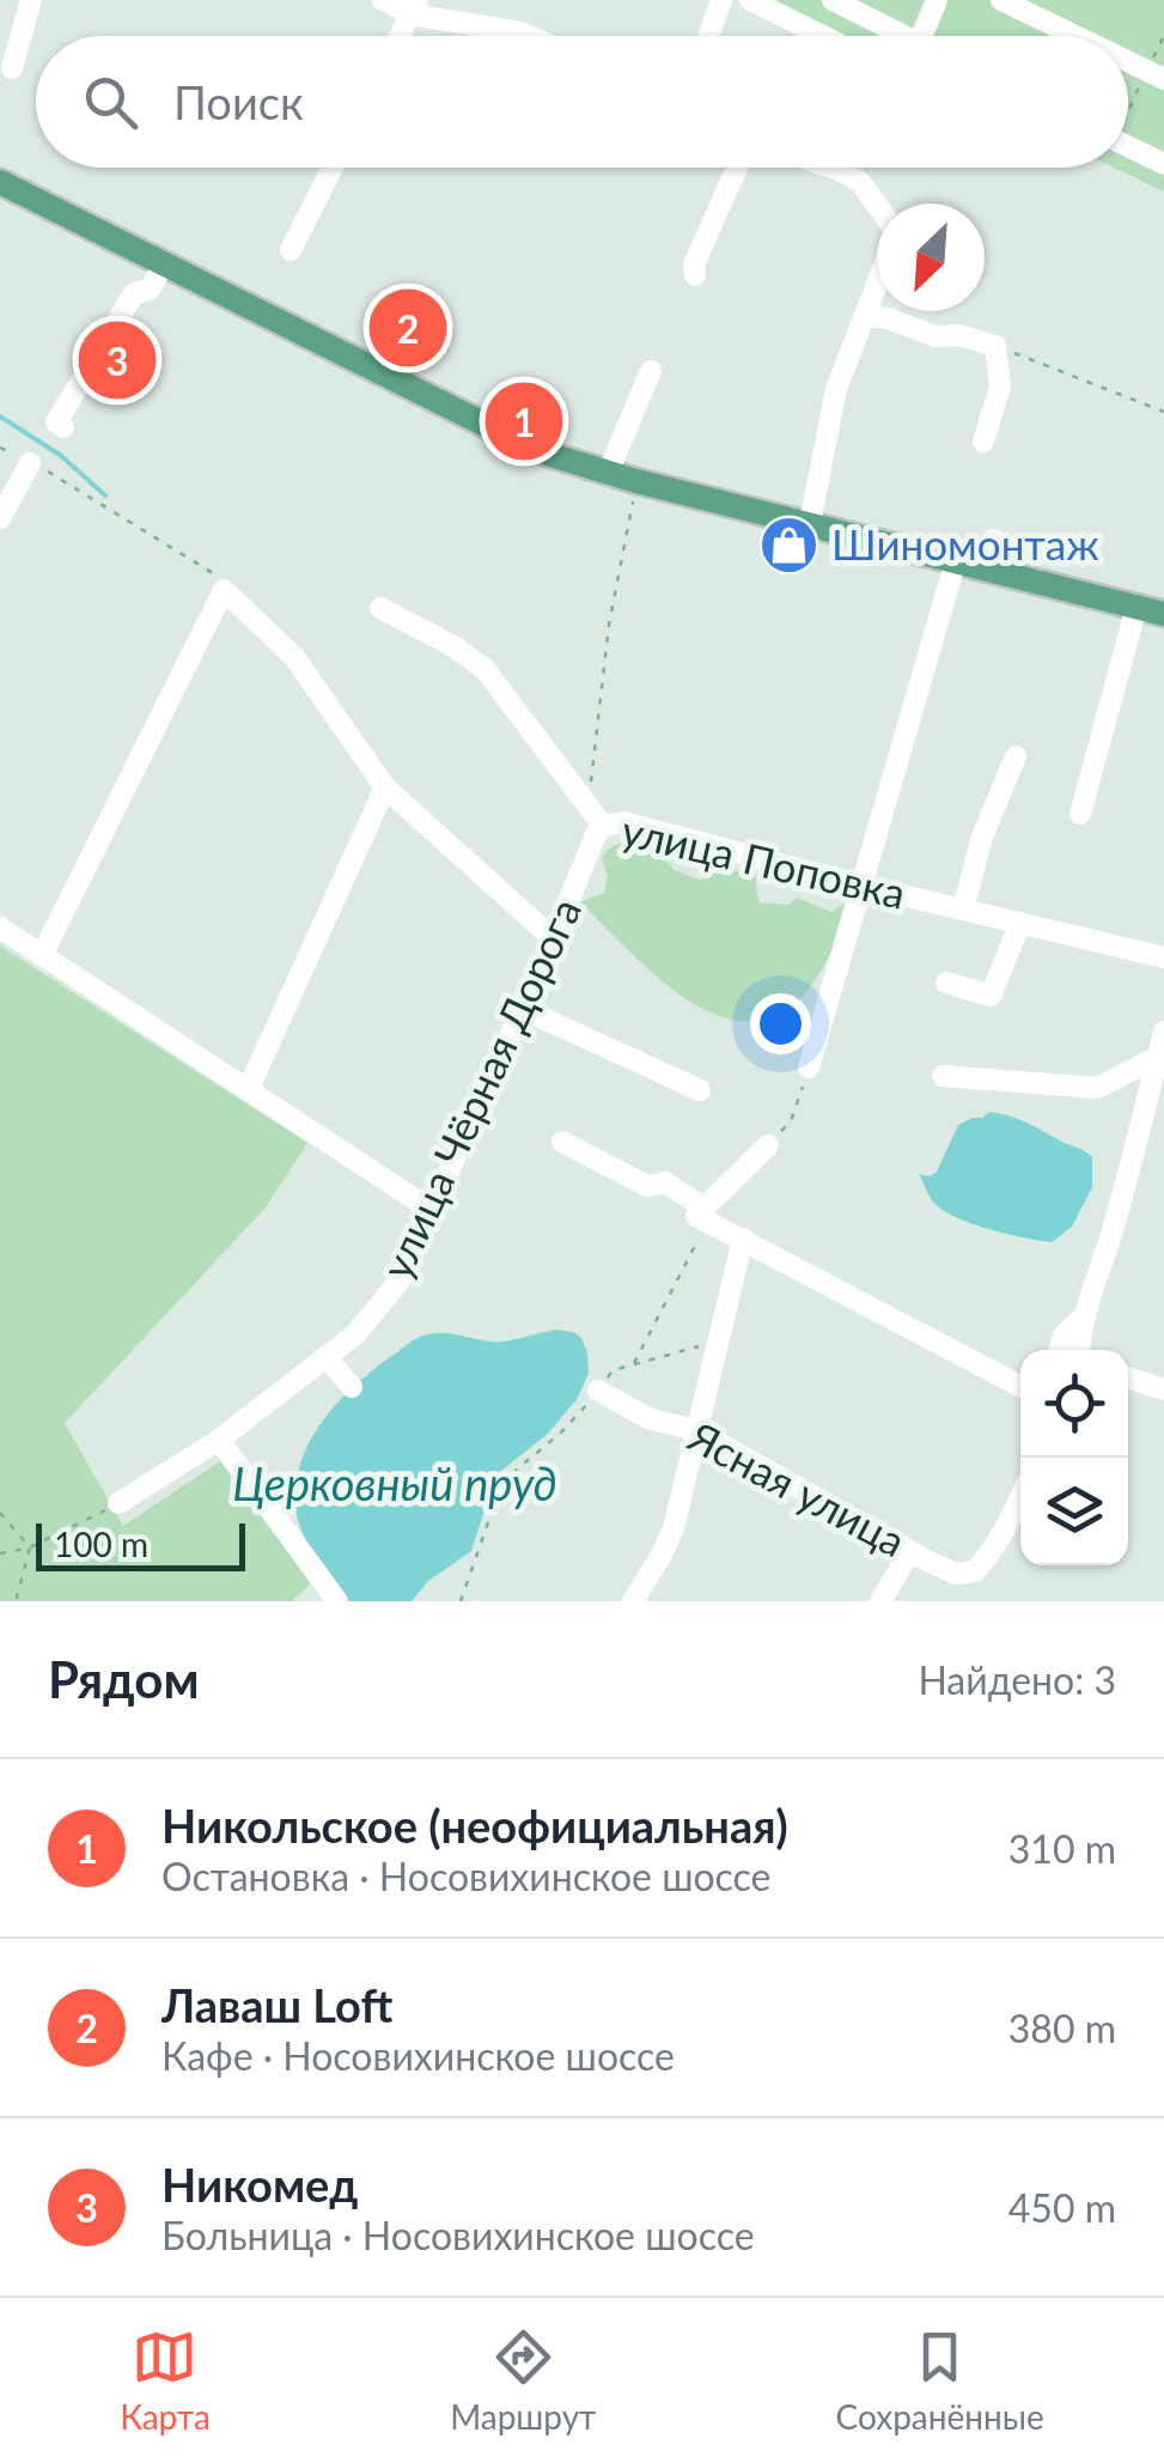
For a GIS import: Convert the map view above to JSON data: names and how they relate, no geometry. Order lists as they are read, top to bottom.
{
  "streets": {
    "street": ["улица Поповка", "улица Чёрная Дорога", "Ясная улица"]
  },
  "crossings": [
    ["улица Поповка", "улица Чёрная Дорога"]
  ],
  "water": ["Церковный пруд"],
  "places": {
    "shop": ["Шиномонтаж"]
  },
  "scale_bar": "100 m",
  "north": "bottom left",
  "page": {
    "search": "Поиск",
    "pins": ["2", "3", "1"],
    "scale": "100 m",
    "heading": ["Рядом", "Найдено: 3"],
    "list": [
      {
        "mark": "1",
        "name": "Никольское (неофициальная)",
        "note": "Остановка · Носовихинское шоссе",
        "value": "310 m"
      },
      {
        "mark": "2",
        "name": "Лаваш Loft",
        "note": "Кафе · Носовихинское шоссе",
        "value": "380 m"
      },
      {
        "mark": "3",
        "name": "Никомед",
        "note": "Больница · Носовихинское шоссе",
        "value": "450 m"
      }
    ],
    "nav": ["Карта", "Маршрут", "Сохранённые"]
  }
}
